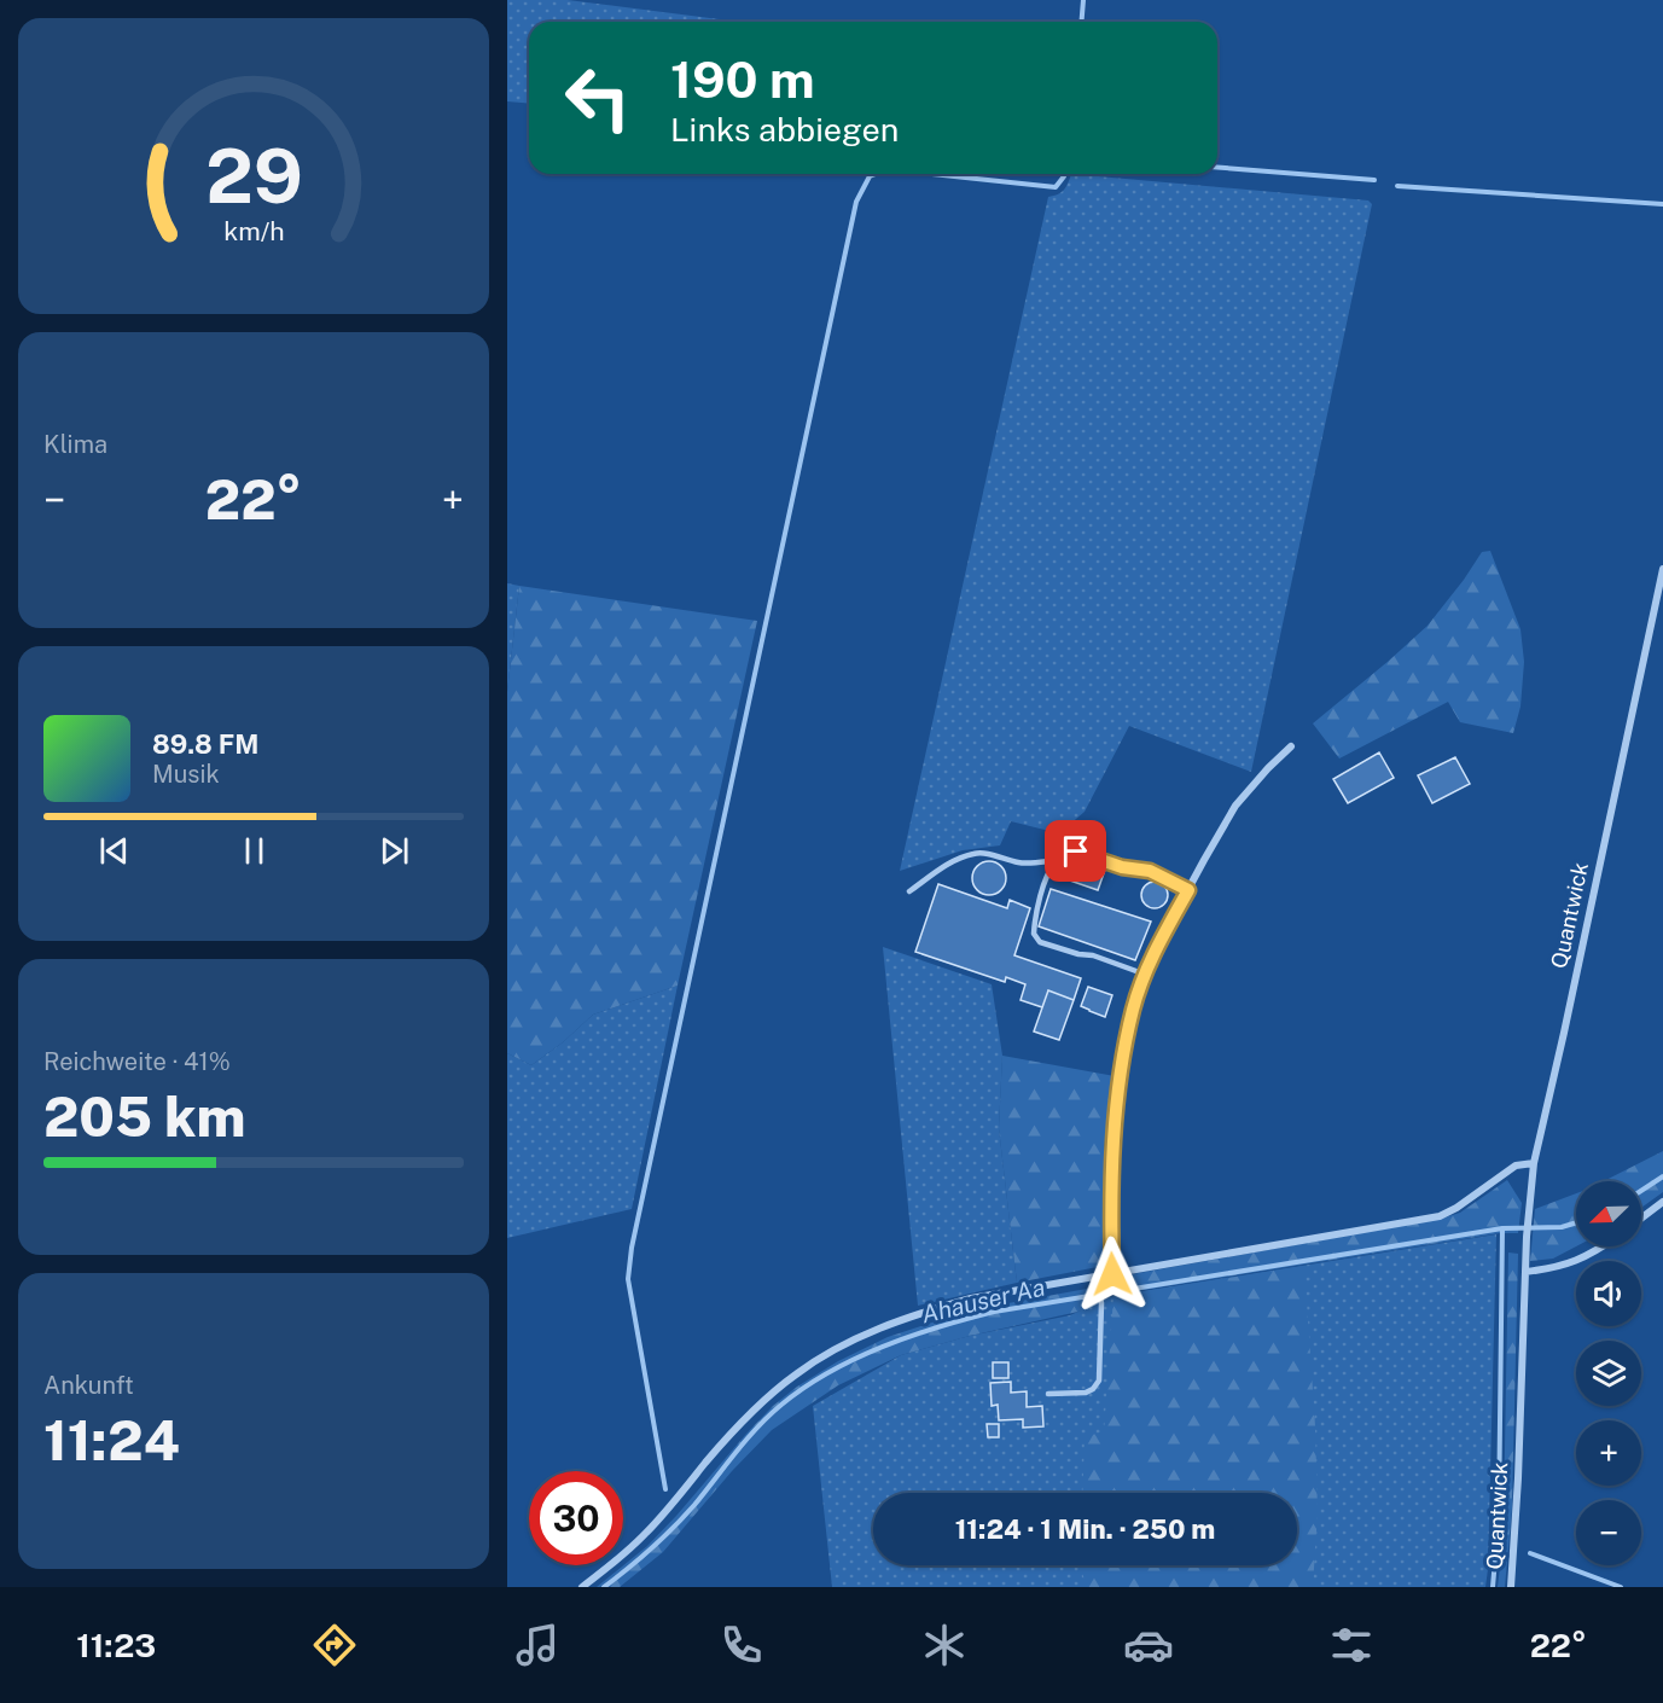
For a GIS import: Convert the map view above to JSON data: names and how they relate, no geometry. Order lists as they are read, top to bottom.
{
  "streets": {
    "street": ["Quantwick"]
  },
  "water": ["Ahauser Aa"],
  "north": "bottom left",
  "page": {
    "turn": ["190 m", "Links abbiegen"],
    "tile": [
      "Klima",
      ["Reichweite · 41%", "205 km"],
      ["Ankunft", "11:24"]
    ],
    "heat": ["−", "22°", "+"],
    "song": ["89.8 FM", "Musik"],
    "map_buttons": ["+", "−"],
    "limit": "30",
    "trip": "11:24 · 1 Min. · 250 m",
    "tabs": ["11:23", "22°"],
    "gauge": ["29", "km/h"]
  }
}
